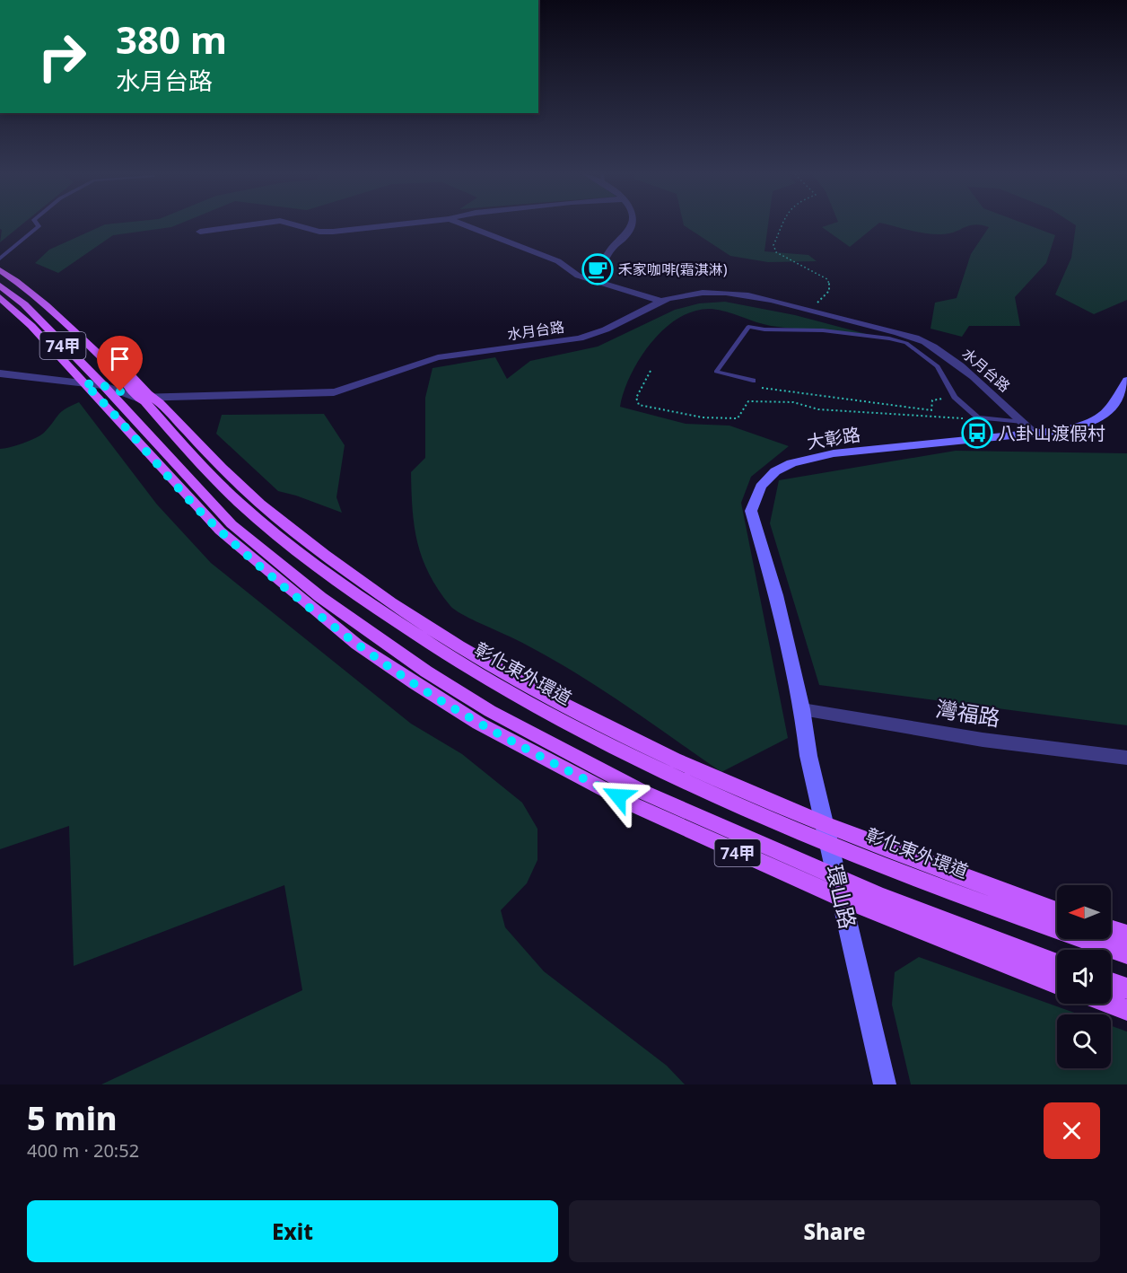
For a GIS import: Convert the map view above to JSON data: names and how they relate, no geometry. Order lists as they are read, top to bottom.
{
  "streets": {
    "main road": [
      "74甲",
      "大彰路",
      "彰化東外環道",
      "環山路"
    ],
    "street": ["水月台路", "灣福路"]
  },
  "crossings": [
    ["水月台路", "74甲"],
    ["水月台路", "大彰路"],
    ["水月台路", "彰化東外環道"],
    ["74甲", "彰化東外環道"],
    ["74甲", "環山路"],
    ["大彰路", "灣福路"],
    ["大彰路", "環山路"],
    ["彰化東外環道", "環山路"],
    ["灣福路", "環山路"]
  ],
  "places": {
    "cafe": ["禾家咖啡(霜淇淋)"],
    "bus stop": ["八卦山渡假村"]
  },
  "north": "left",
  "page": {
    "turn": ["380 m", "水月台路"],
    "heading": ["5 min", "400 m · 20:52"],
    "buttons": ["Exit", "Share"]
  }
}
